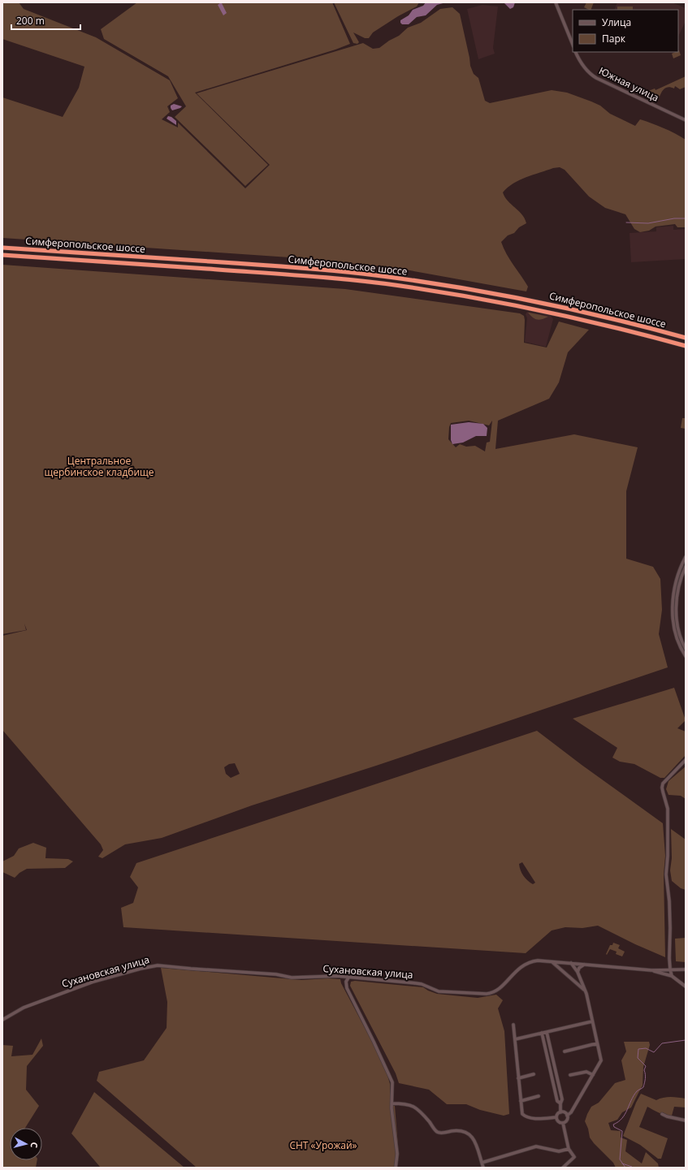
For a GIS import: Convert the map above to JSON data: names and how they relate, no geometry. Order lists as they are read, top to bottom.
{
  "streets": {
    "highway": ["Симферопольское шоссе"],
    "street": ["Южная улица", "Сухановская улица"]
  },
  "parks": ["Центральное щербинское кладбище", "СНТ «Урожай»"],
  "legend": ["Улица", "Парк"],
  "scale_bar": "200 m",
  "north": "right"
}
